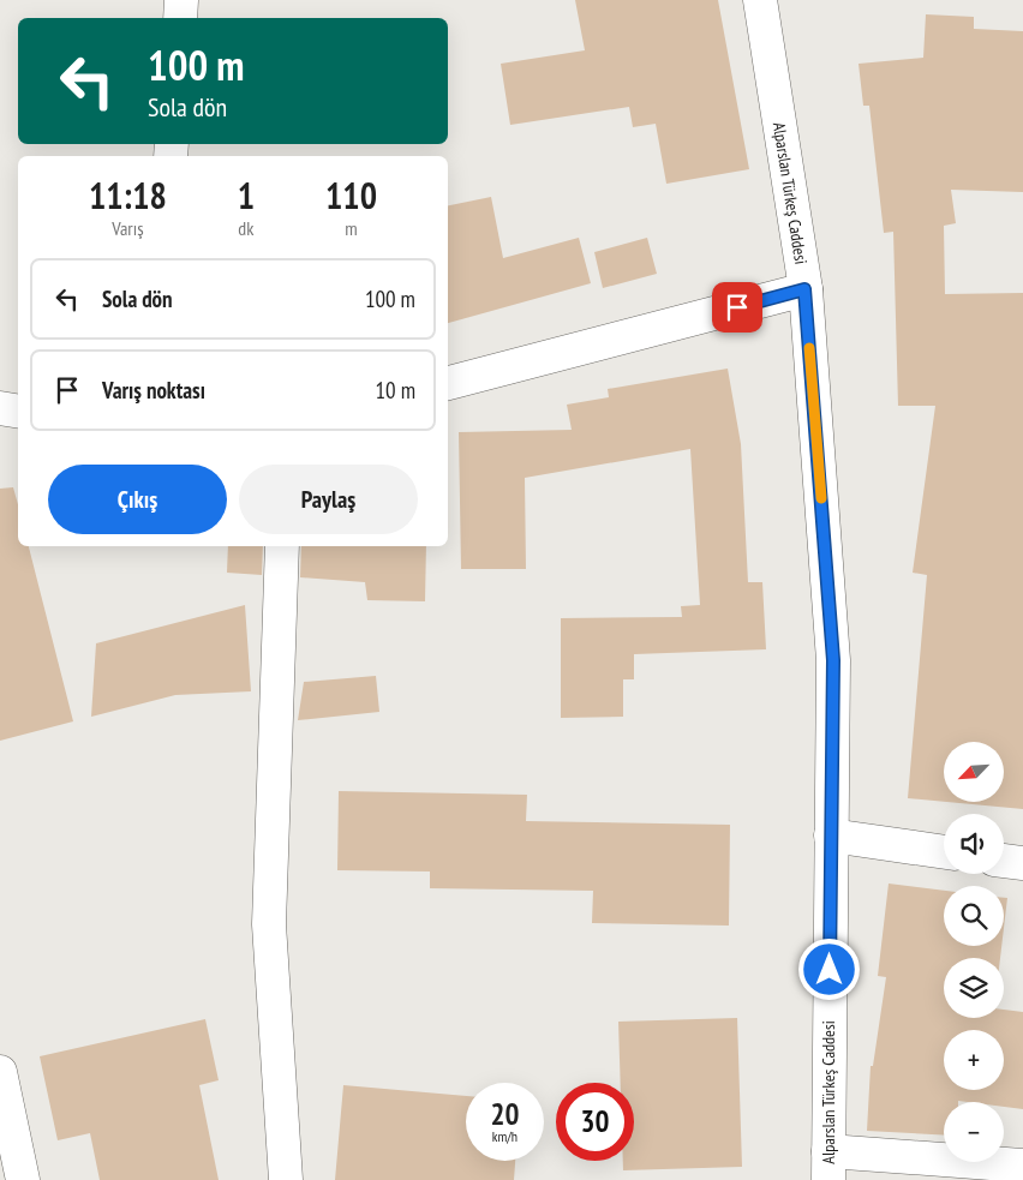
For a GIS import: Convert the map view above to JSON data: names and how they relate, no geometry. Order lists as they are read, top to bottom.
{
  "streets": {
    "street": ["Alparslan Türkeş Caddesi"]
  },
  "north": "bottom left",
  "page": {
    "turn": ["100 m", "Sola dön"],
    "eta": [
      "11:18",
      "Varış",
      "1",
      "dk",
      "110",
      "m"
    ],
    "list": [
      {
        "name": "Sola dön",
        "value": "100 m"
      },
      {
        "name": "Varış noktası",
        "value": "10 m"
      }
    ],
    "buttons": ["Çıkış", "Paylaş"],
    "map_buttons": ["+", "−"],
    "speed": "20 km/h",
    "limit": "30"
  }
}
